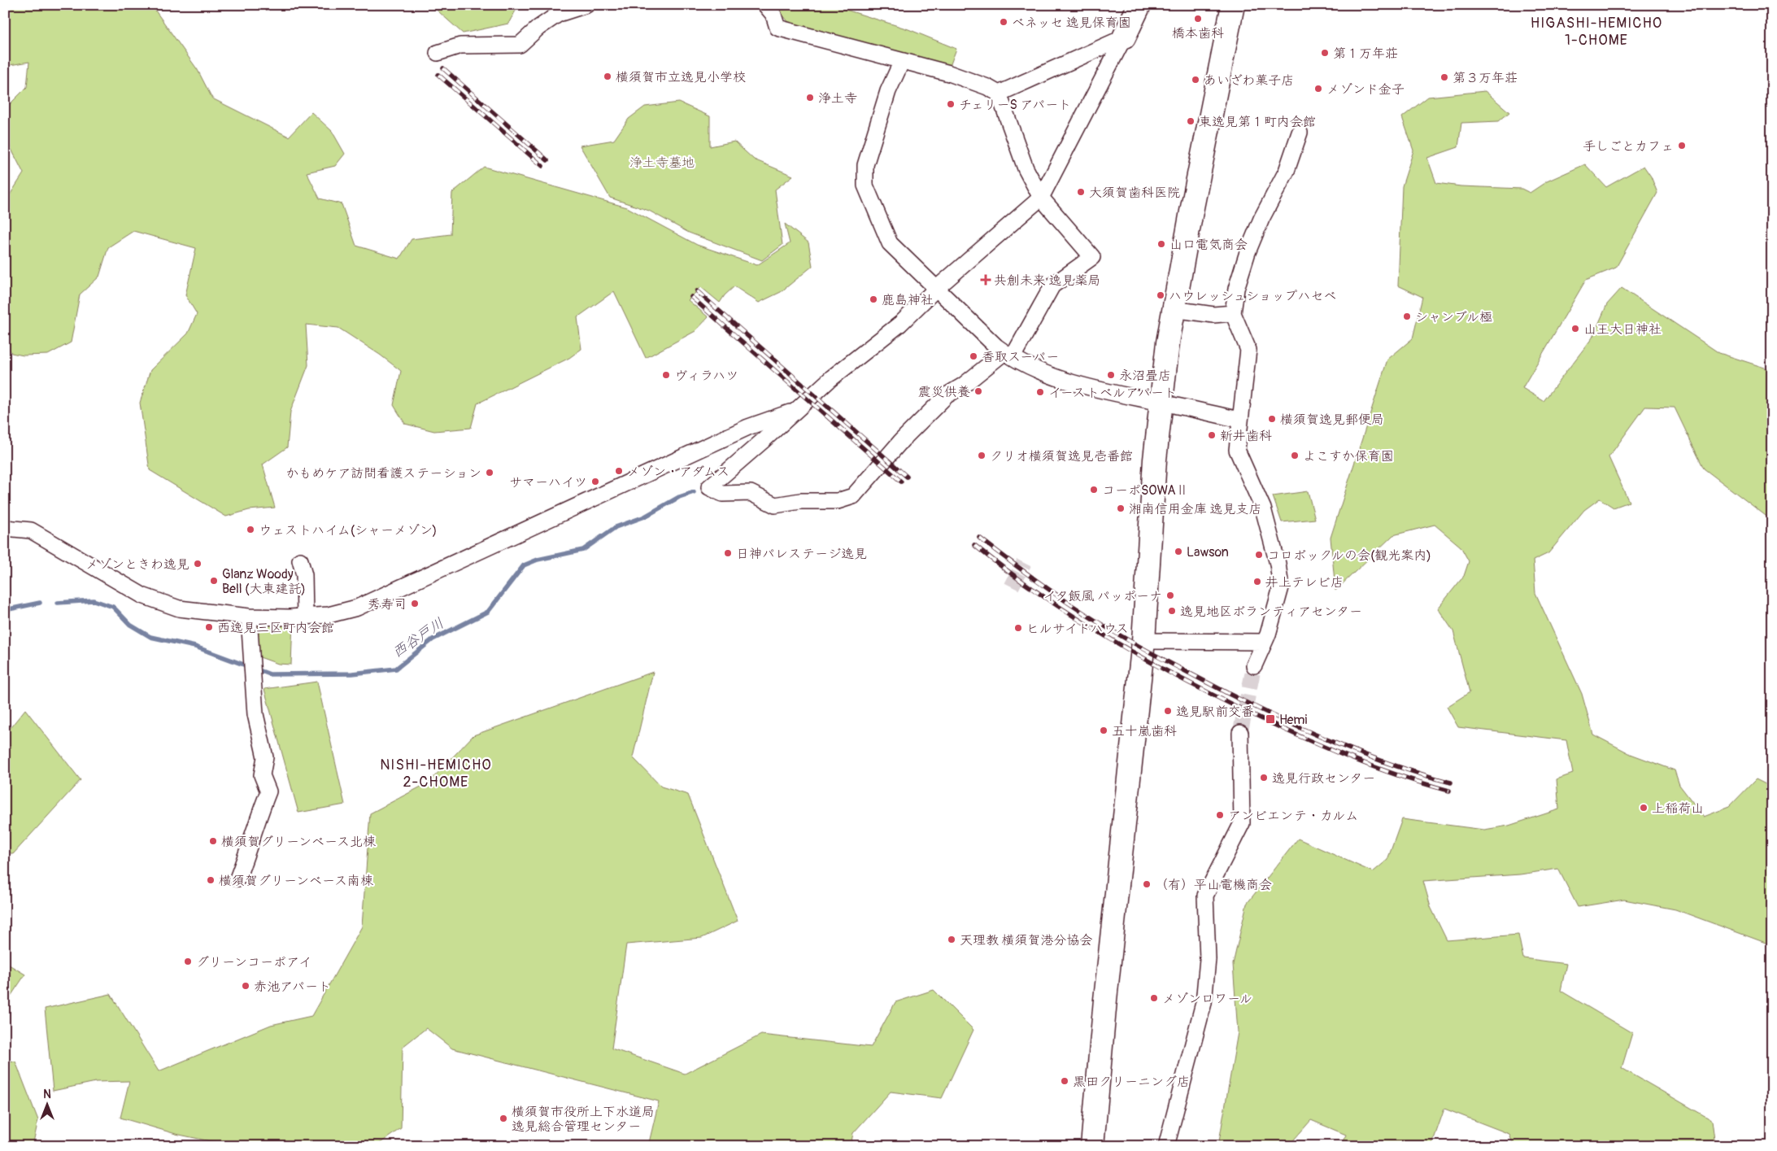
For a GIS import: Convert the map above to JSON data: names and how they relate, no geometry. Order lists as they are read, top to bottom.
{
  "districts": ["HIGASHI-HEMICHO 1-CHOME", "NISHI-HEMICHO 2-CHOME"],
  "water": ["西谷戸川"],
  "parks": ["浄土寺墓地"],
  "places": {
    "other": [
      "橋本歯科",
      "ベネッセ 逸見保育園",
      "第１万年荘",
      "横須賀市立逸見小学校",
      "第３万年荘",
      "あいざわ菓子店",
      "メゾンド金子",
      "浄土寺",
      "チェリーS アパート",
      "東逸見第１町内会館",
      "手しごとカフェ",
      "大須賀歯科医院",
      "山口電気商会",
      "ハウレッシュショップハセベ",
      "鹿島神社",
      "シャンブル極",
      "山王大日神社",
      "香取スーパー",
      "ヴィラハツ",
      "永沼畳店",
      "震災供養",
      "イーストベルアパート",
      "横須賀逸見郵便局",
      "新井歯科",
      "クリオ横須賀逸見壱番館",
      "よこすか保育園",
      "メゾン・アダムス",
      "かもめケア訪問看護ステーション",
      "サマーハイツ",
      "コーポSOWAⅡ",
      "湘南信用金庫 逸見支店",
      "ウェストハイム(シャーメゾン)",
      "Lawson",
      "日神パレステージ逸見",
      "コロボックルの会(観光案内)",
      "メゾンときわ逸見",
      "Glanz Woody Bell (大東建託)",
      "井上テレビ店",
      "イタ飯風 パッポーナ",
      "秀寿司",
      "逸見地区ボランティアセンター",
      "西逸見三区町内会館",
      "ヒルサイドハウス",
      "逸見駅前交番",
      "五十嵐歯科",
      "逸見行政センター",
      "上稲荷山",
      "アンビエンテ・カルム",
      "横須賀グリーンベース北棟",
      "横須賀グリーンベース南棟",
      "（有）平山電機商会",
      "天理教 横須賀港分協会",
      "グリーンコーポアイ",
      "赤池アパート",
      "メゾンロワール",
      "黒田クリーニング店",
      "横須賀市役所上下水道局 逸見総合管理センター"
    ],
    "health": ["共創未来 逸見薬局"],
    "transit": ["Hemi"]
  },
  "north": "top"
}
